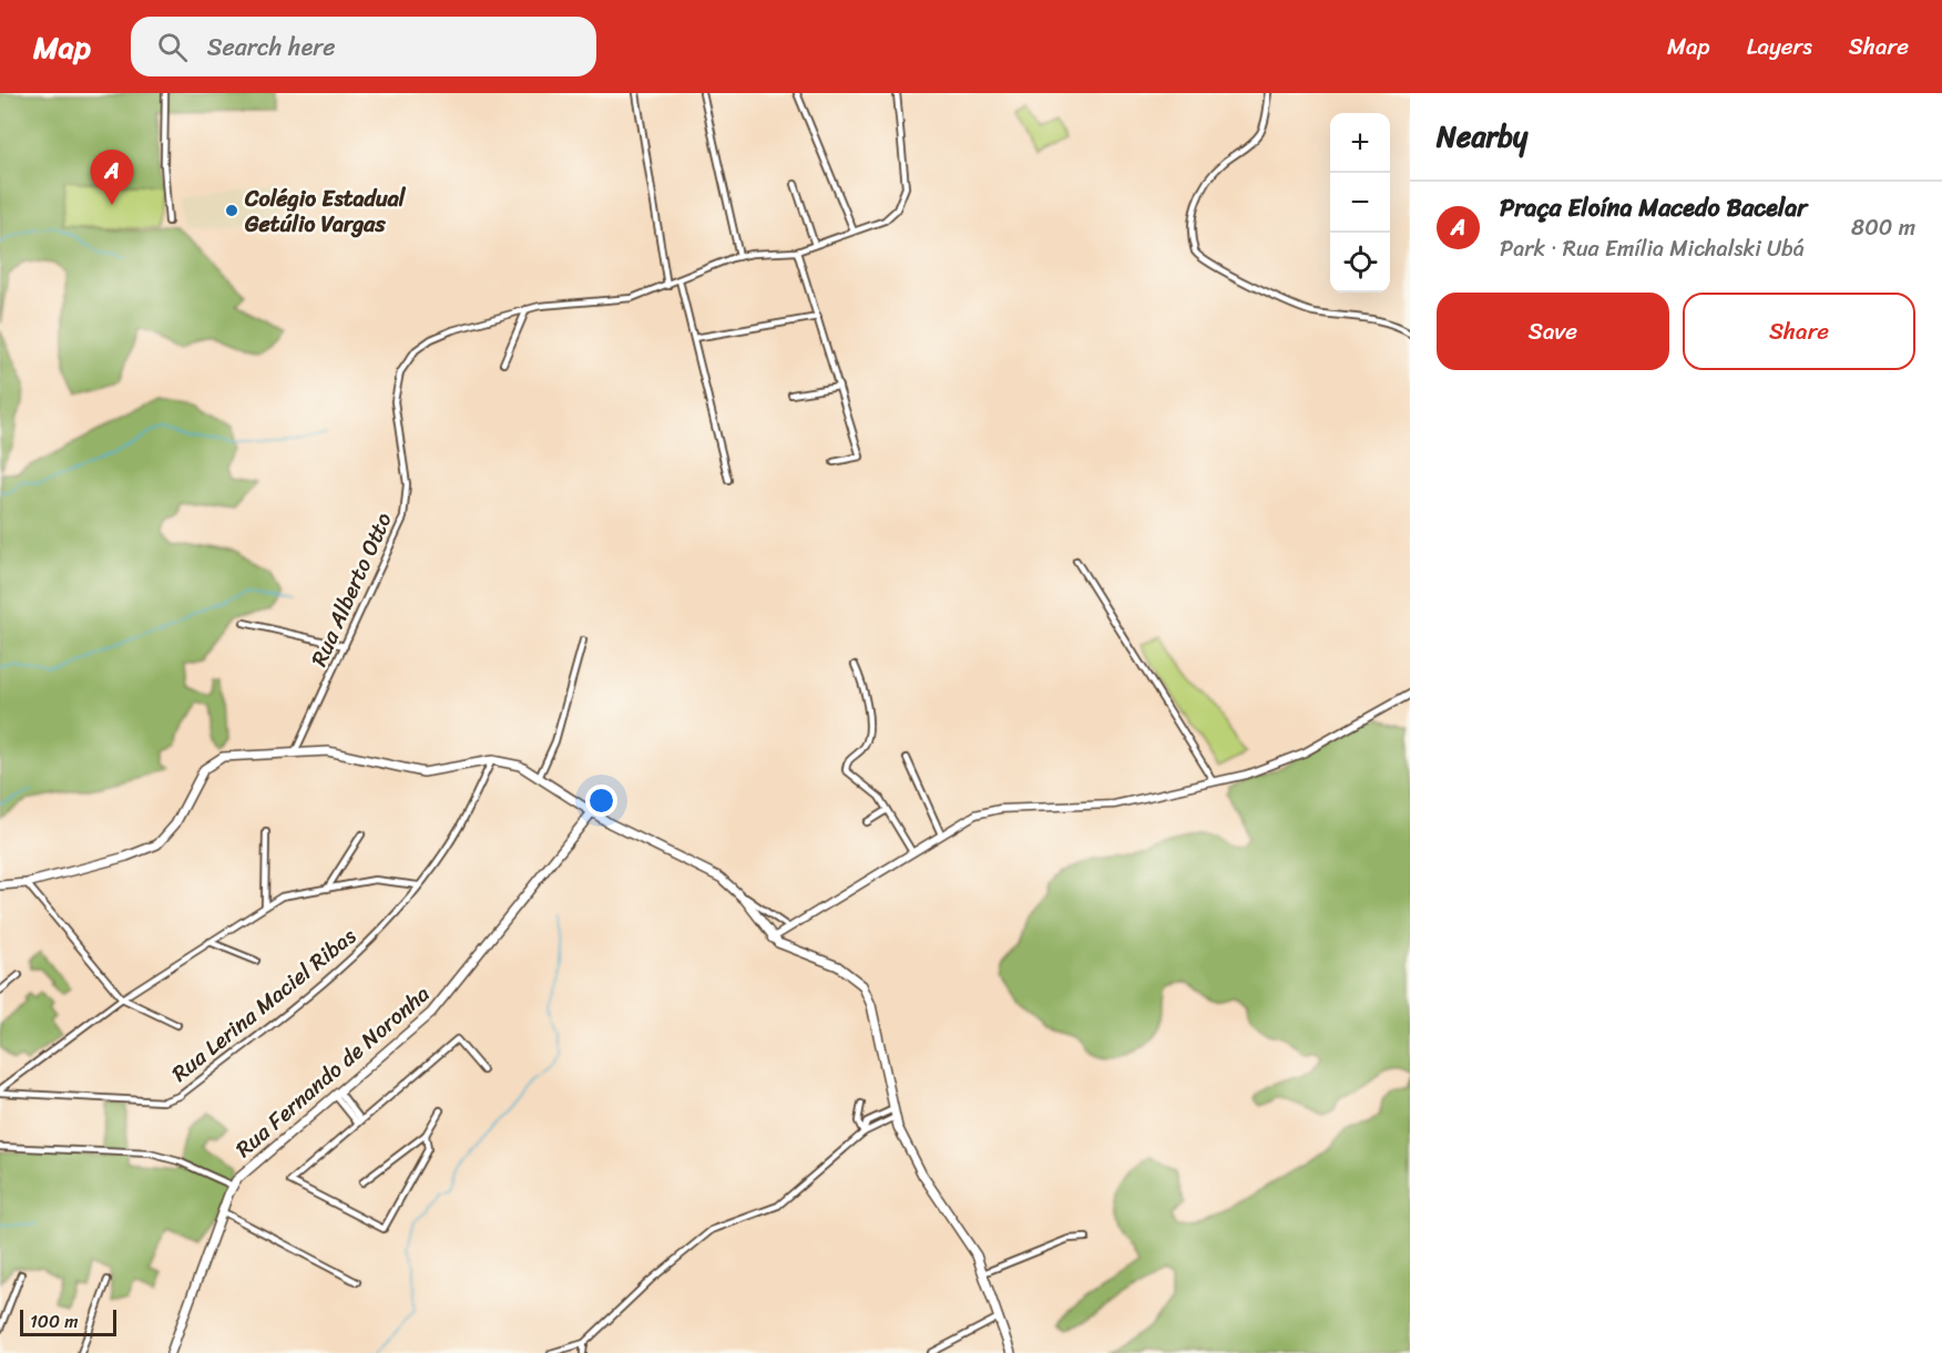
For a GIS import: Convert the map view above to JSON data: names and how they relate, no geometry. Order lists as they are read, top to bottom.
{
  "streets": {
    "main road": ["Rua Fernando de Noronha"],
    "street": ["Rua Alberto Otto", "Rua Lerina Maciel Ribas"]
  },
  "places": ["Colégio Estadual Getúlio Vargas"],
  "scale_bar": "100 m",
  "page": {
    "header": "Map",
    "search": "Search here",
    "nav": ["Map", "Layers", "Share"],
    "heading": "Nearby",
    "map_buttons": ["+", "−"],
    "pins": "A",
    "list": [
      {
        "mark": "A",
        "name": "Praça Eloína Macedo Bacelar",
        "note": "Park · Rua Emília Michalski Ubá",
        "value": "800 m"
      }
    ],
    "buttons": ["Save", "Share"],
    "scale": "100 m"
  }
}
